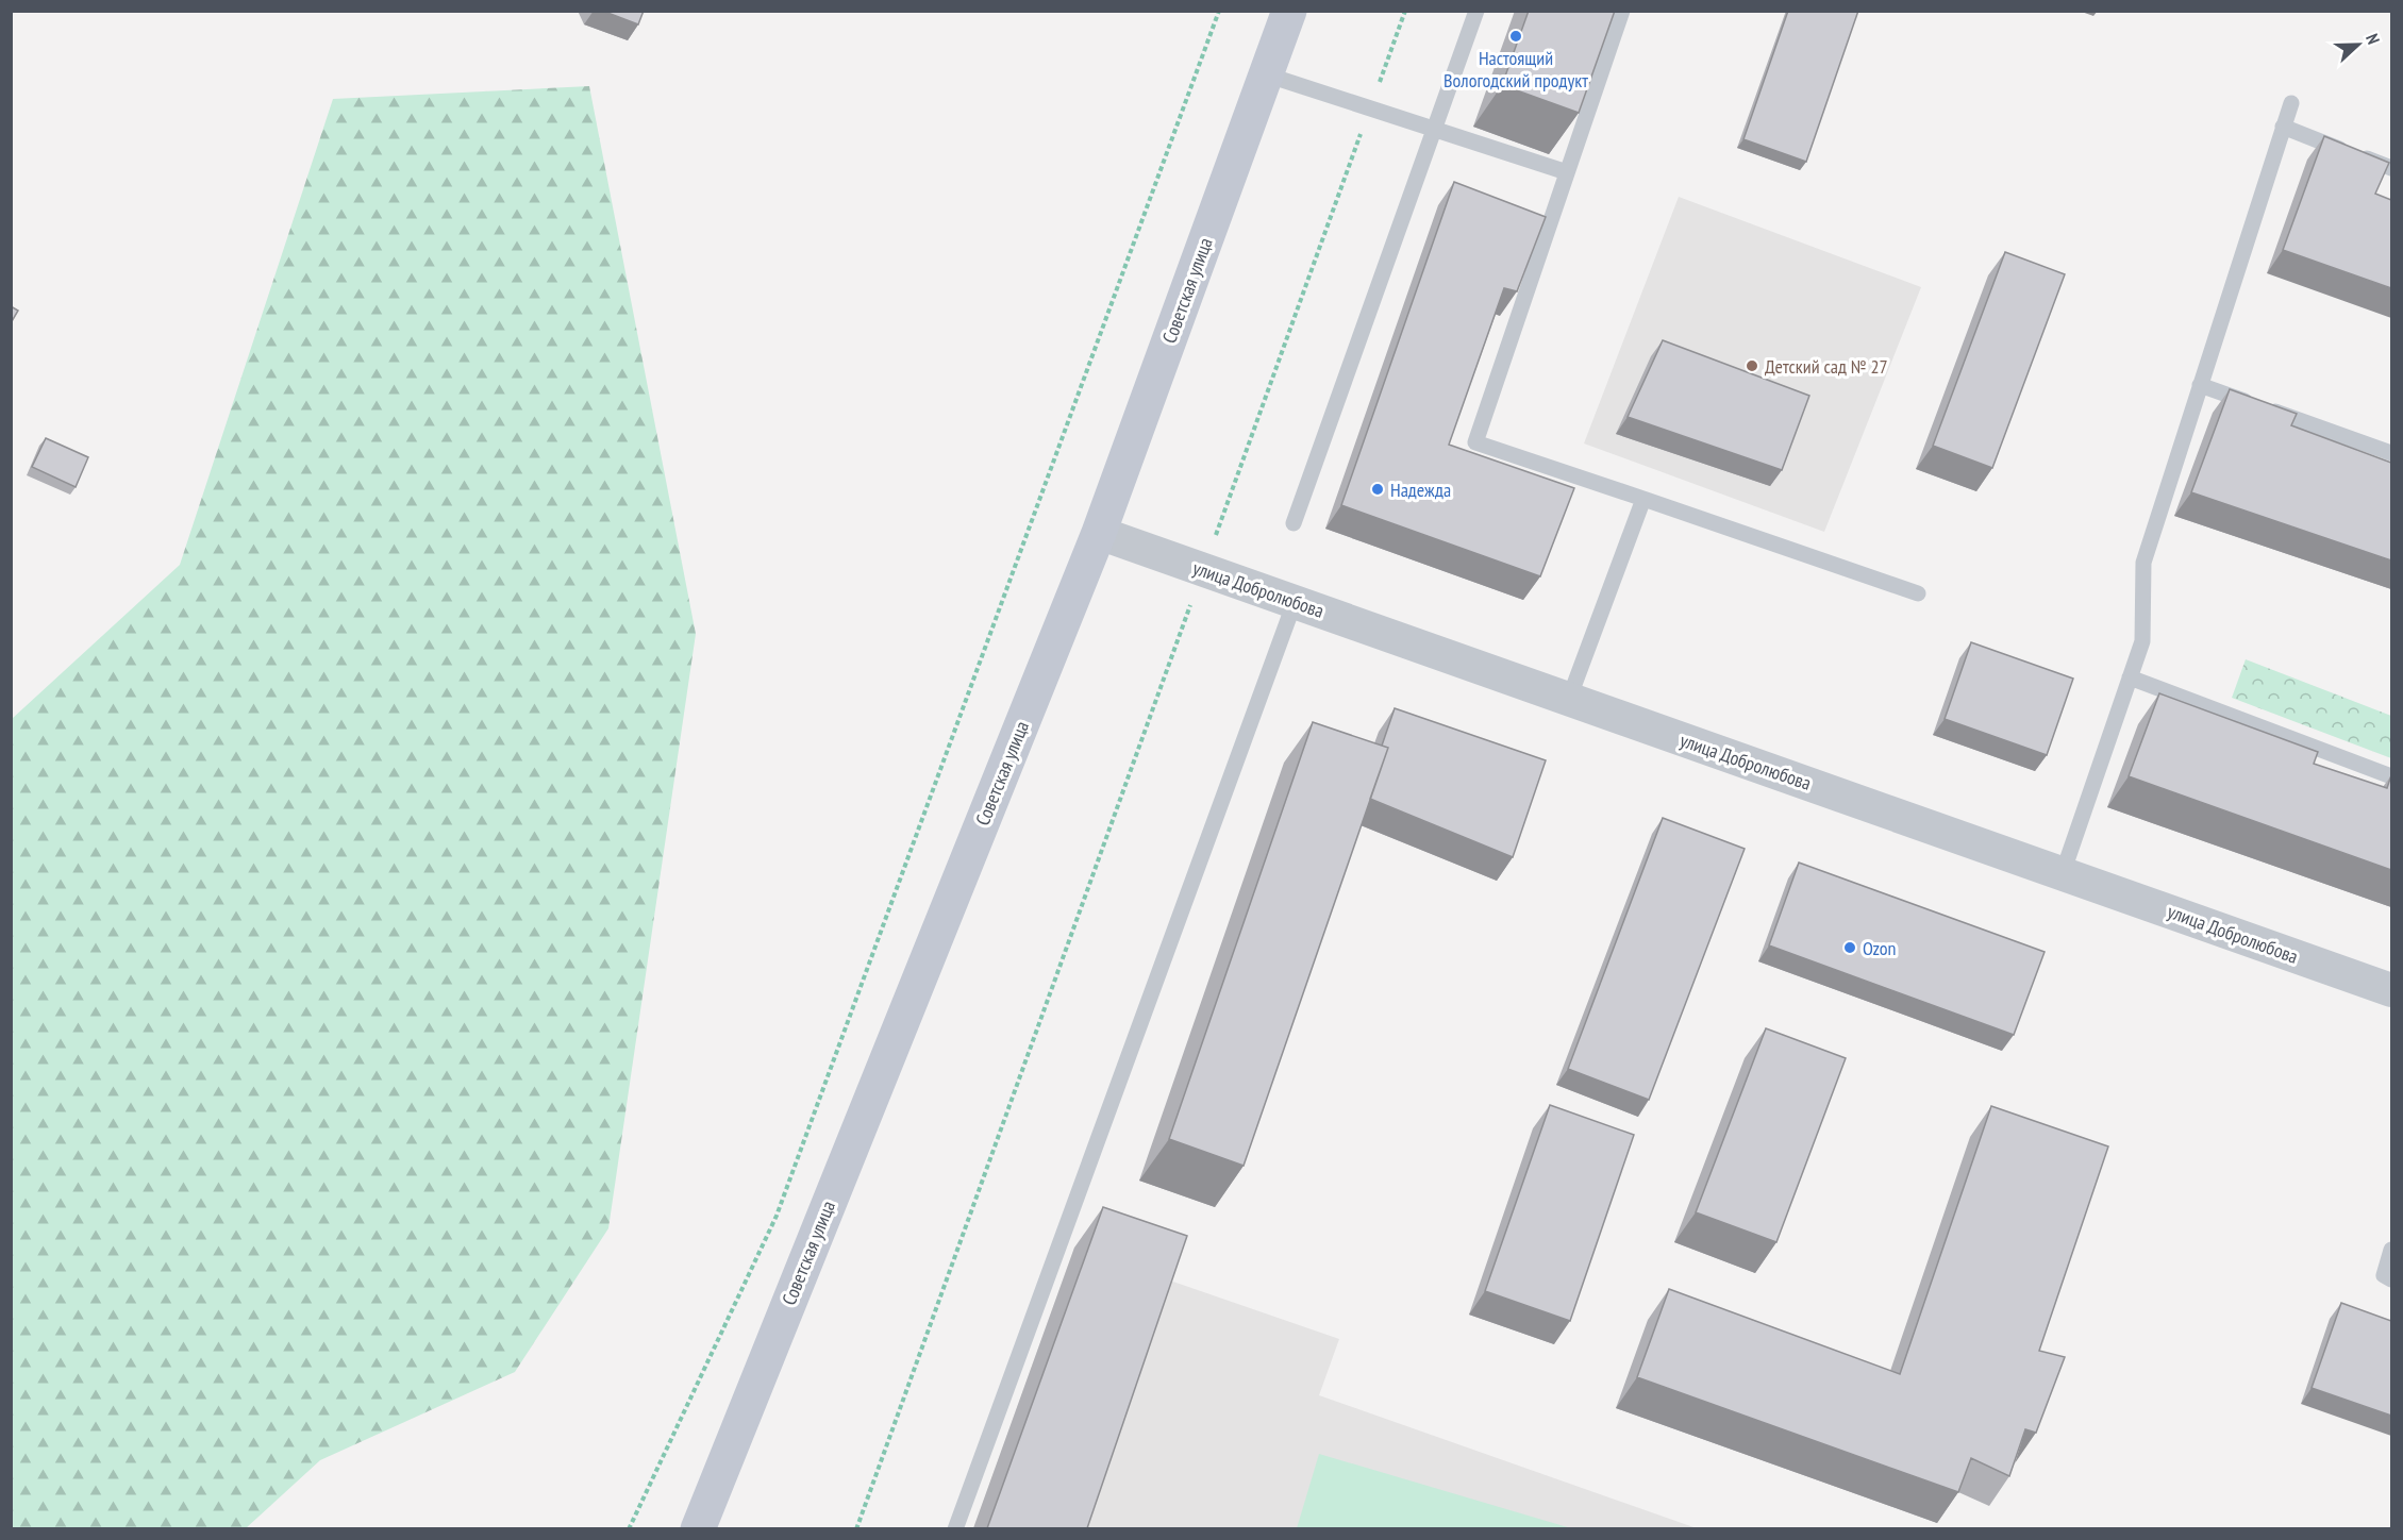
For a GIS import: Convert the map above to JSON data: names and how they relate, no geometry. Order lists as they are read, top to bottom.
{
  "streets": {
    "main road": ["Советская улица"],
    "street": ["улица Добролюбова"]
  },
  "crossings": [
    ["Советская улица", "улица Добролюбова"]
  ],
  "places": [
    "Настоящий Вологодский продукт",
    "Детский сад № 27",
    "Надежда",
    "Ozon"
  ],
  "north": "right"
}
